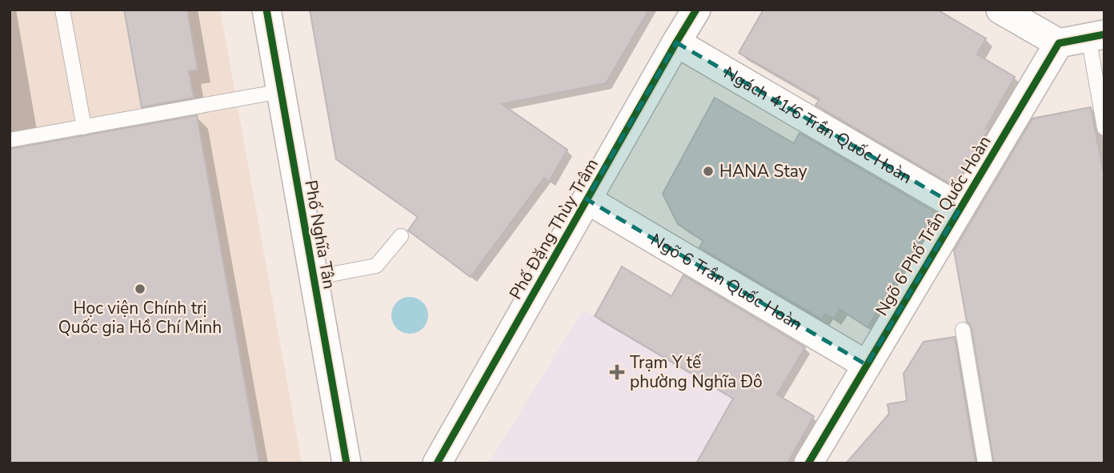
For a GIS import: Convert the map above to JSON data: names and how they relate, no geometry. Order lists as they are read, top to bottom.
{
  "streets": {
    "street": [
      "Ngách 41/6 Trần Quốc Hoàn",
      "Ngõ 6 Phố Trần Quốc Hoàn",
      "Phố Đặng Thùy Trâm",
      "Phố Nghĩa Tân",
      "Ngõ 6 Trần Quốc Hoàn"
    ]
  },
  "crossings": [
    ["Ngách 41/6 Trần Quốc Hoàn", "Ngõ 6 Phố Trần Quốc Hoàn"],
    ["Ngách 41/6 Trần Quốc Hoàn", "Phố Đặng Thùy Trâm"],
    ["Ngõ 6 Phố Trần Quốc Hoàn", "Ngõ 6 Trần Quốc Hoàn"],
    ["Phố Đặng Thùy Trâm", "Ngõ 6 Trần Quốc Hoàn"]
  ],
  "places": {
    "other": ["HANA Stay", "Học viện Chính trị Quốc gia Hồ Chí Minh"],
    "health": ["Trạm Y tế phường Nghĩa Đô"]
  }
}
